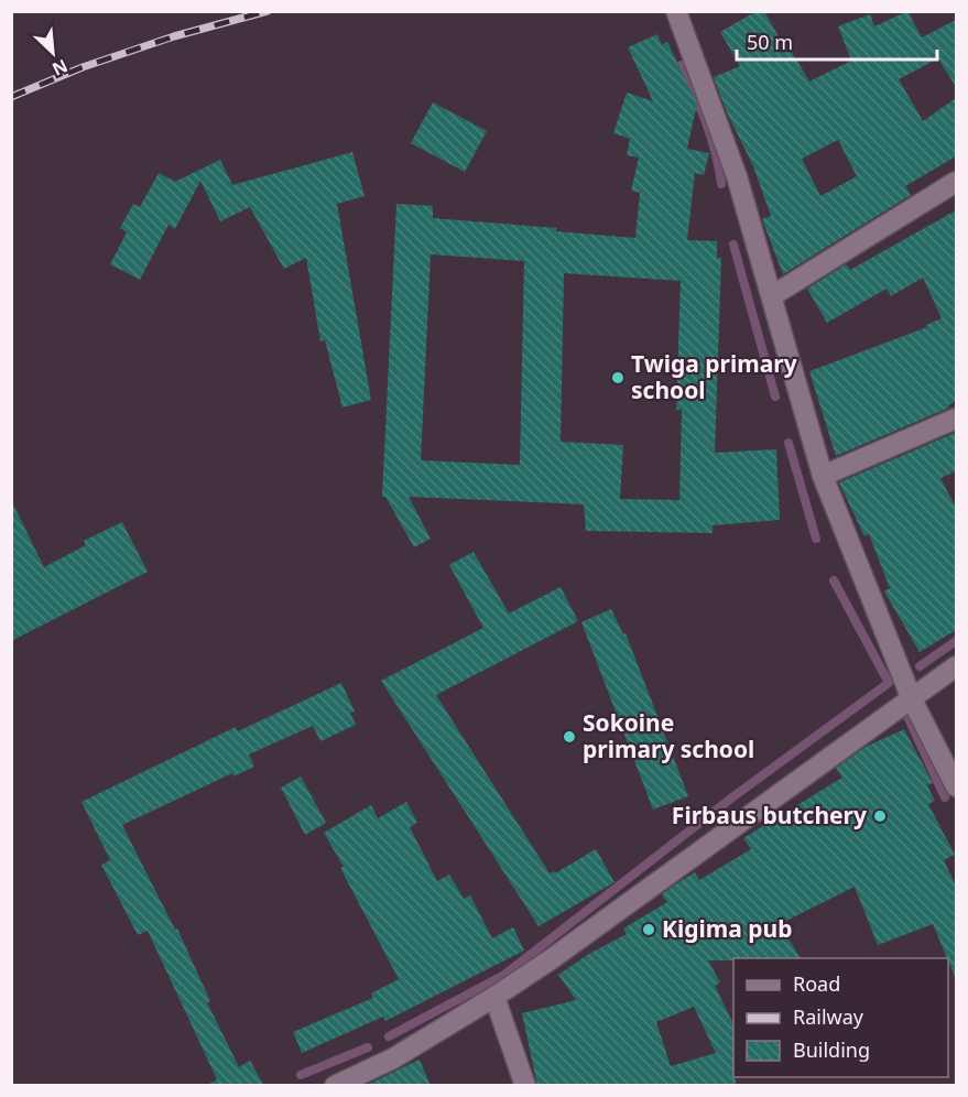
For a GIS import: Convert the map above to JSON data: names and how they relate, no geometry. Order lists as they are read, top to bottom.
{
  "places": [
    "Twiga primary school",
    "Sokoine primary school",
    "Firbaus butchery",
    "Kigima pub"
  ],
  "legend": ["Road", "Railway", "Building"],
  "scale_bar": "50 m",
  "north": "bottom right"
}
